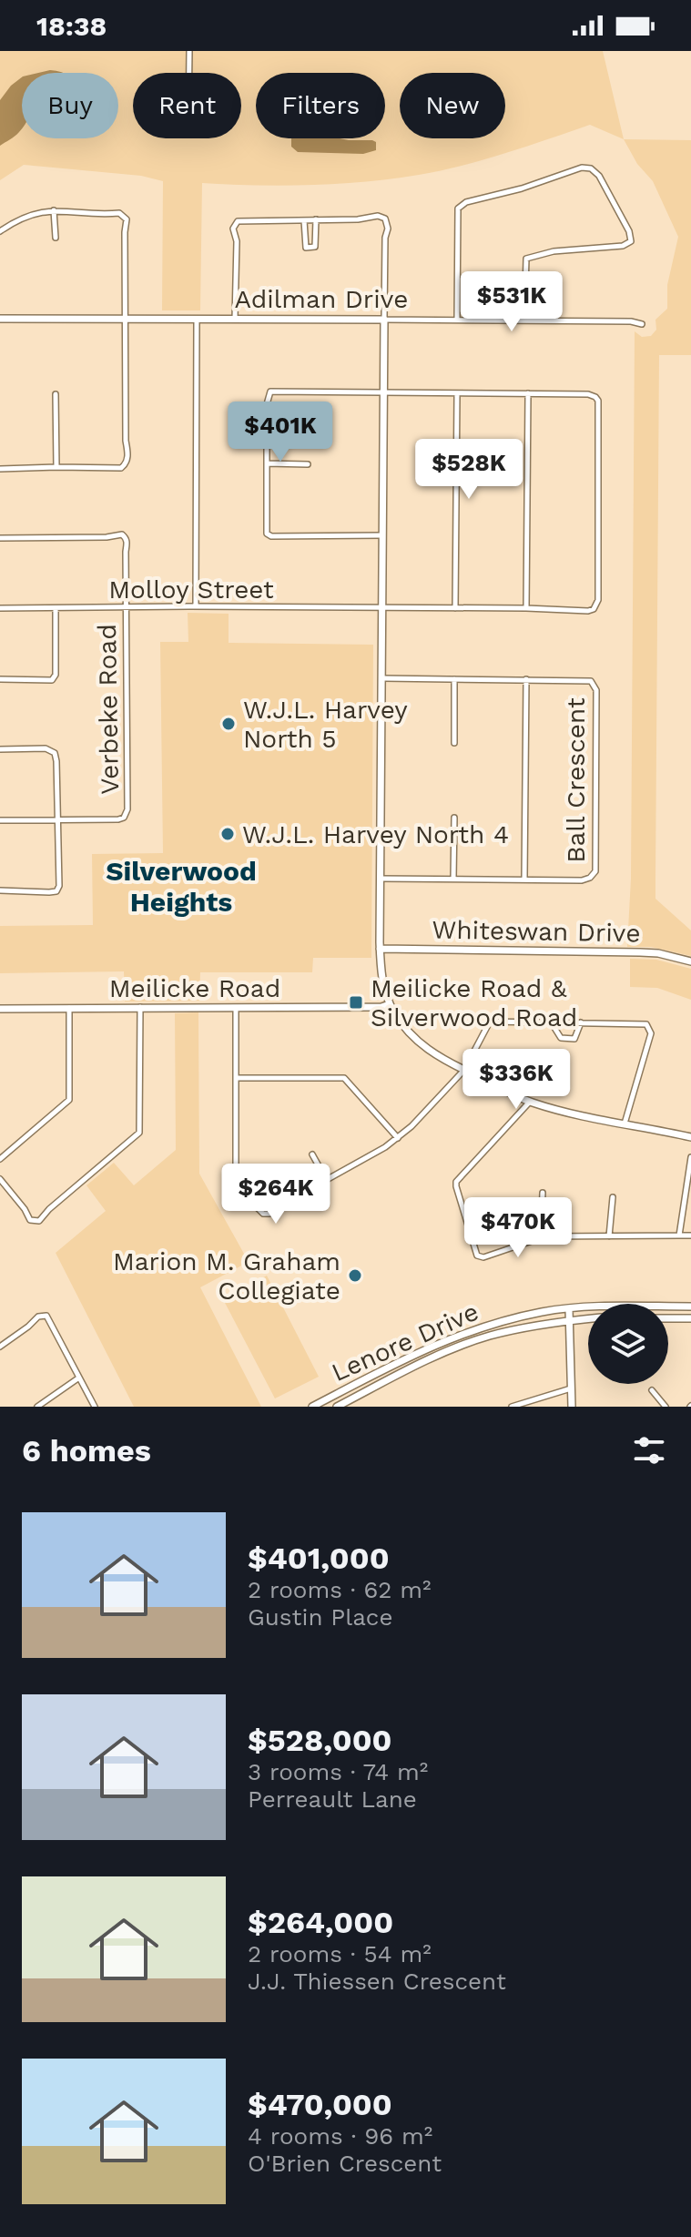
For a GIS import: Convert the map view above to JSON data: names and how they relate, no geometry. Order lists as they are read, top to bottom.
{
  "streets": {
    "street": [
      "Adilman Drive",
      "Molloy Street",
      "Verbeke Road",
      "Ball Crescent",
      "Whiteswan Drive",
      "Meilicke Road",
      "Lenore Drive"
    ]
  },
  "crossings": [
    ["Molloy Street", "Verbeke Road"]
  ],
  "districts": ["Silverwood Heights"],
  "places": {
    "other": ["W.J.L. Harvey North 5", "W.J.L. Harvey North 4", "Marion M. Graham Collegiate"],
    "transit": ["Meilicke Road & Silverwood Road"]
  },
  "page": {
    "status": "18:38",
    "chip": [
      "Buy",
      "Rent",
      "Filters",
      "New"
    ],
    "price": [
      "$531K",
      "$401K",
      "$528K",
      "$336K",
      "$264K",
      "$470K"
    ],
    "heading": "6 homes",
    "list": [
      {
        "name": "$401,000",
        "note": "2 rooms · 62 m² · Gustin Place"
      },
      {
        "name": "$528,000",
        "note": "3 rooms · 74 m² · Perreault Lane"
      },
      {
        "name": "$264,000",
        "note": "2 rooms · 54 m² · J.J. Thiessen Crescent"
      },
      {
        "name": "$470,000",
        "note": "4 rooms · 96 m² · O'Brien Crescent"
      }
    ]
  }
}
